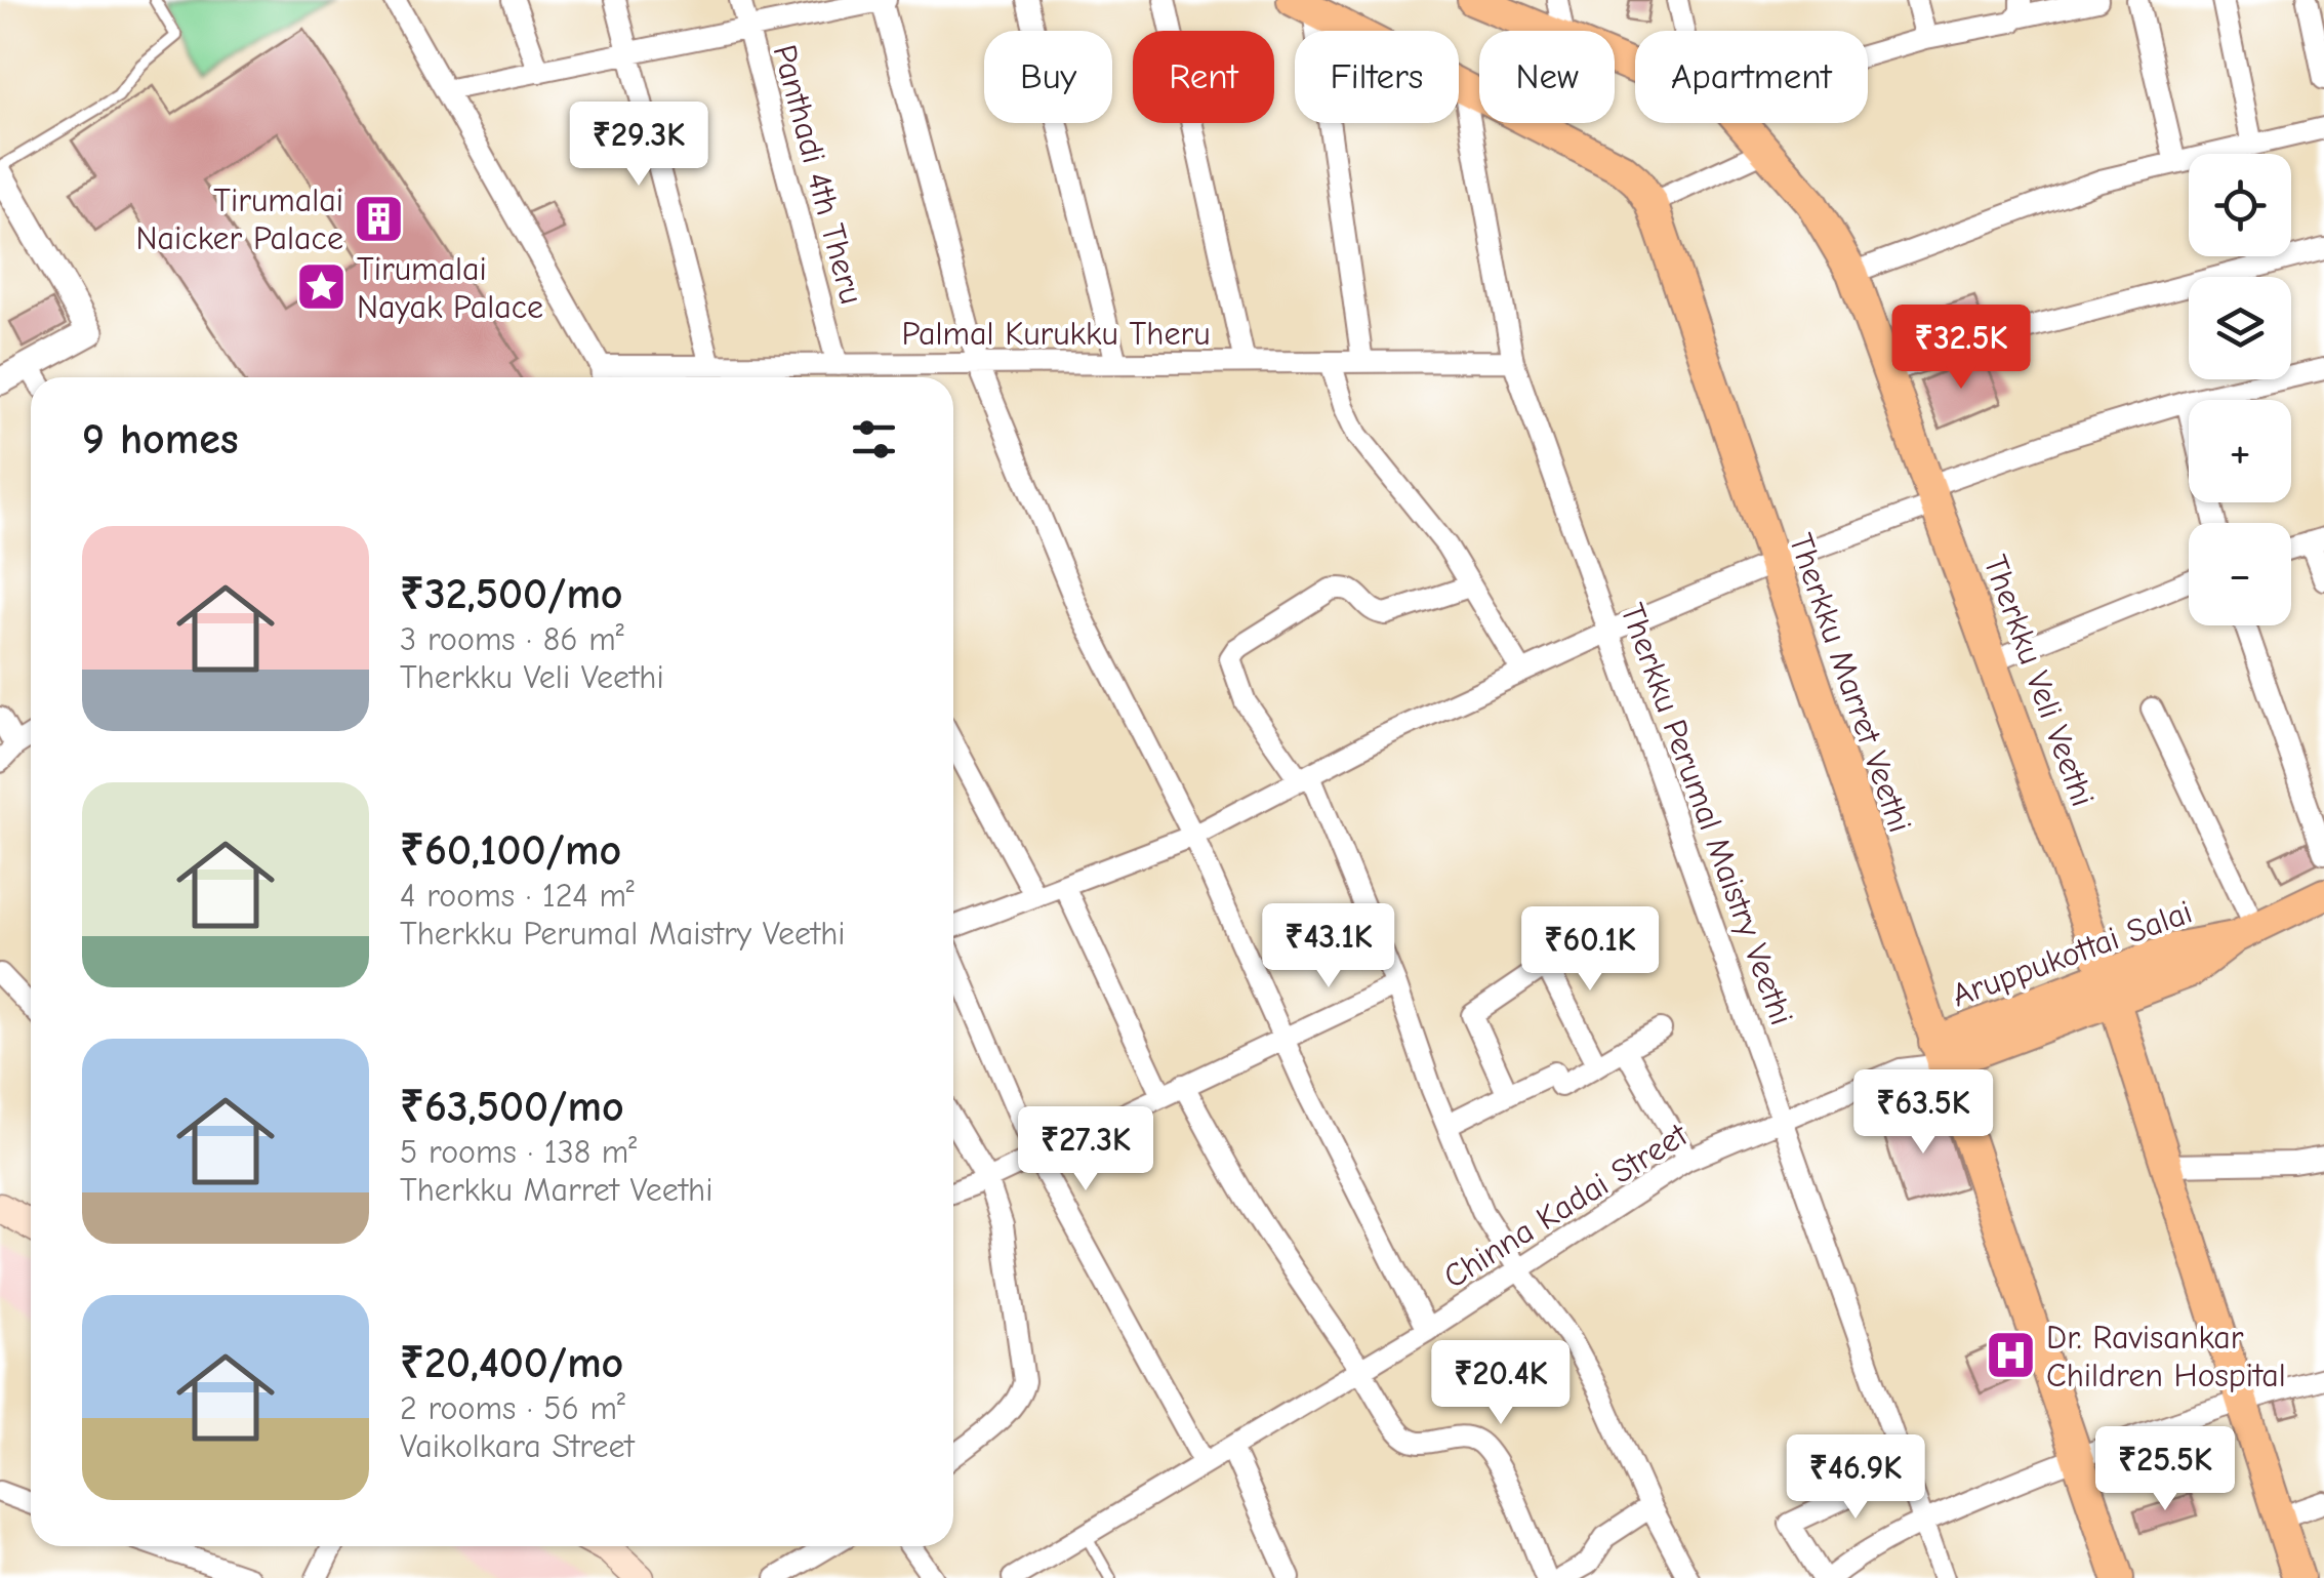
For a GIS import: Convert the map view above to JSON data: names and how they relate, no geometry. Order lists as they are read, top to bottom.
{
  "streets": {
    "main road": ["Therkku Veli Veethi", "Therkku Marret Veethi", "Aruppukottai Salai"],
    "street": [
      "Panthadi 4th Theru",
      "Palmal Kurukku Theru",
      "Therkku Perumal Maistry Veethi",
      "Chinna Kadai Street"
    ]
  },
  "crossings": [
    ["Panthadi 4th Theru", "Palmal Kurukku Theru"],
    ["Palmal Kurukku Theru", "Therkku Perumal Maistry Veethi"],
    ["Therkku Veli Veethi", "Aruppukottai Salai"],
    ["Therkku Marret Veethi", "Therkku Perumal Maistry Veethi"],
    ["Therkku Marret Veethi", "Aruppukottai Salai"],
    ["Therkku Marret Veethi", "Chinna Kadai Street"],
    ["Therkku Perumal Maistry Veethi", "Chinna Kadai Street"],
    ["Aruppukottai Salai", "Chinna Kadai Street"]
  ],
  "places": {
    "building": ["Tirumalai Naicker Palace"],
    "place": ["Tirumalai Nayak Palace"],
    "hospital": ["Dr. Ravisankar Children Hospital"]
  },
  "page": {
    "chip": [
      "Buy",
      "Rent",
      "Filters",
      "New",
      "Apartment"
    ],
    "price": [
      "₹29.3K",
      "₹32.5K",
      "₹43.1K",
      "₹60.1K",
      "₹63.5K",
      "₹27.3K",
      "₹20.4K",
      "₹25.5K",
      "₹46.9K"
    ],
    "map_buttons": ["+", "−"],
    "heading": "9 homes",
    "list": [
      {
        "name": "₹32,500/mo",
        "note": "3 rooms · 86 m² · Therkku Veli Veethi"
      },
      {
        "name": "₹60,100/mo",
        "note": "4 rooms · 124 m² · Therkku Perumal Maistry Veethi"
      },
      {
        "name": "₹63,500/mo",
        "note": "5 rooms · 138 m² · Therkku Marret Veethi"
      },
      {
        "name": "₹20,400/mo",
        "note": "2 rooms · 56 m² · Vaikolkara Street"
      }
    ]
  }
}
